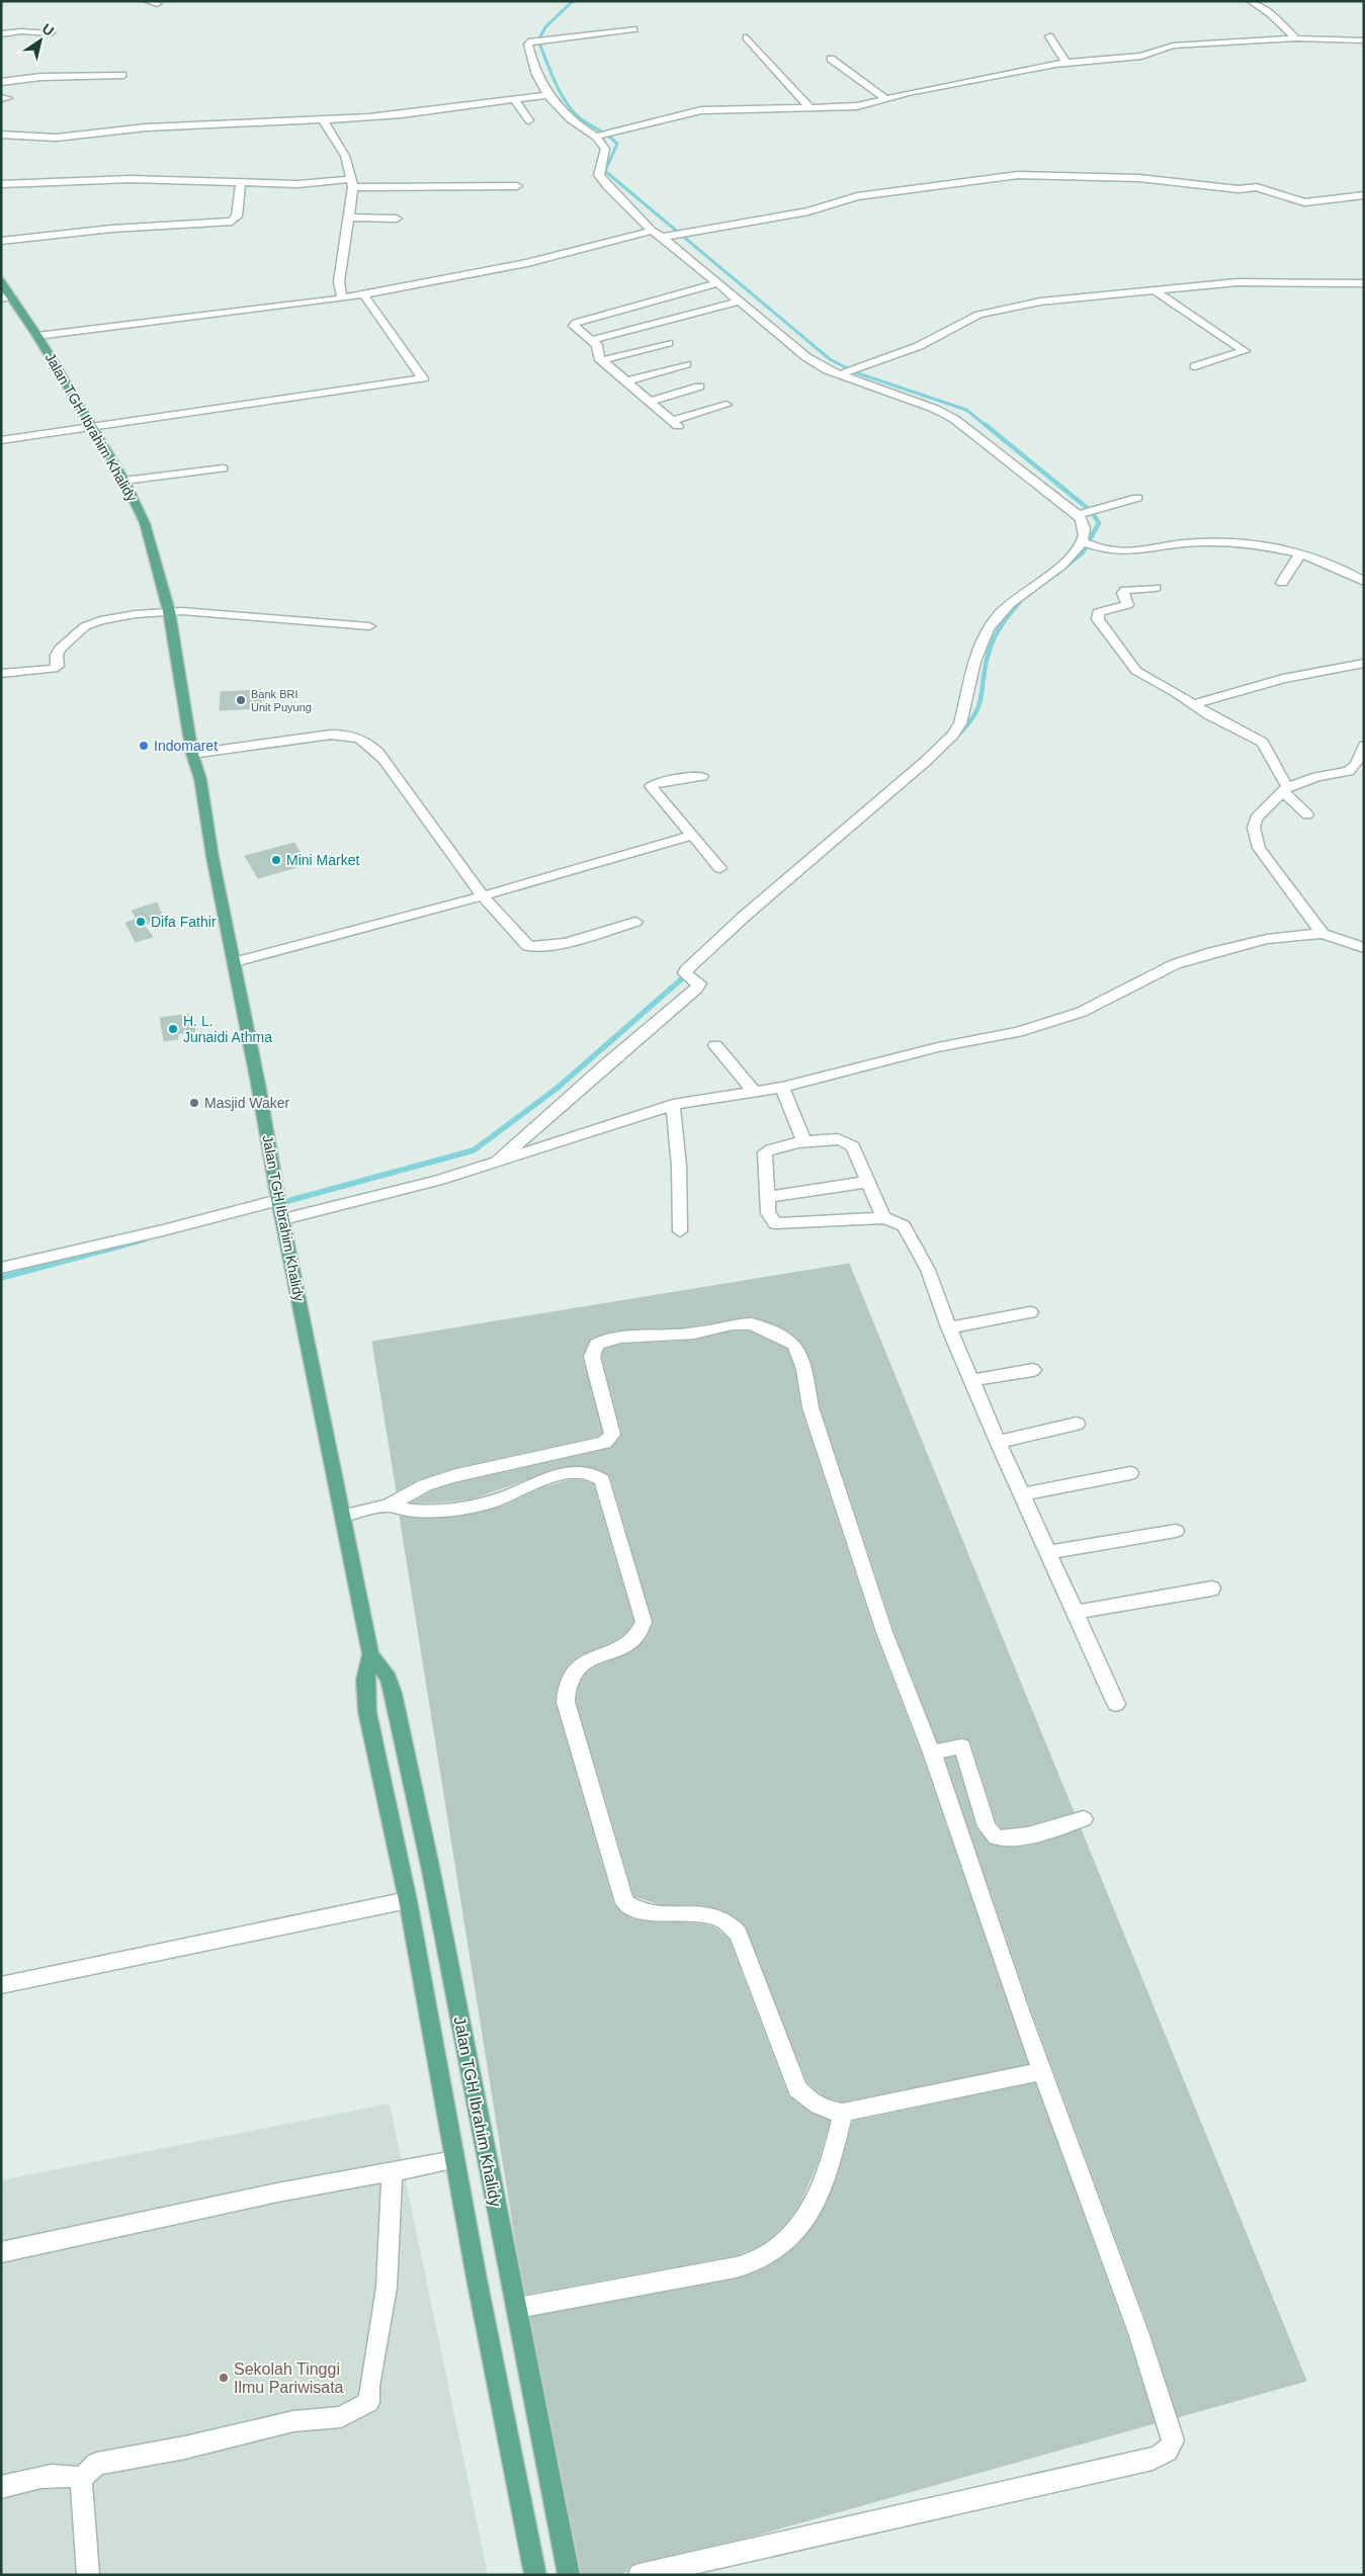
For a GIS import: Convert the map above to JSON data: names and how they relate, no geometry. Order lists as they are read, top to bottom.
{
  "streets": {
    "main road": ["Jalan TGH Ibrahim Khalidy"]
  },
  "places": [
    "Bank BRI Unit Puyung",
    "Indomaret",
    "Mini Market",
    "Difa Fathir",
    "H. L. Junaidi Athma",
    "Masjid Waker",
    "Sekolah Tinggi Ilmu Pariwisata"
  ],
  "north": "top right"
}
